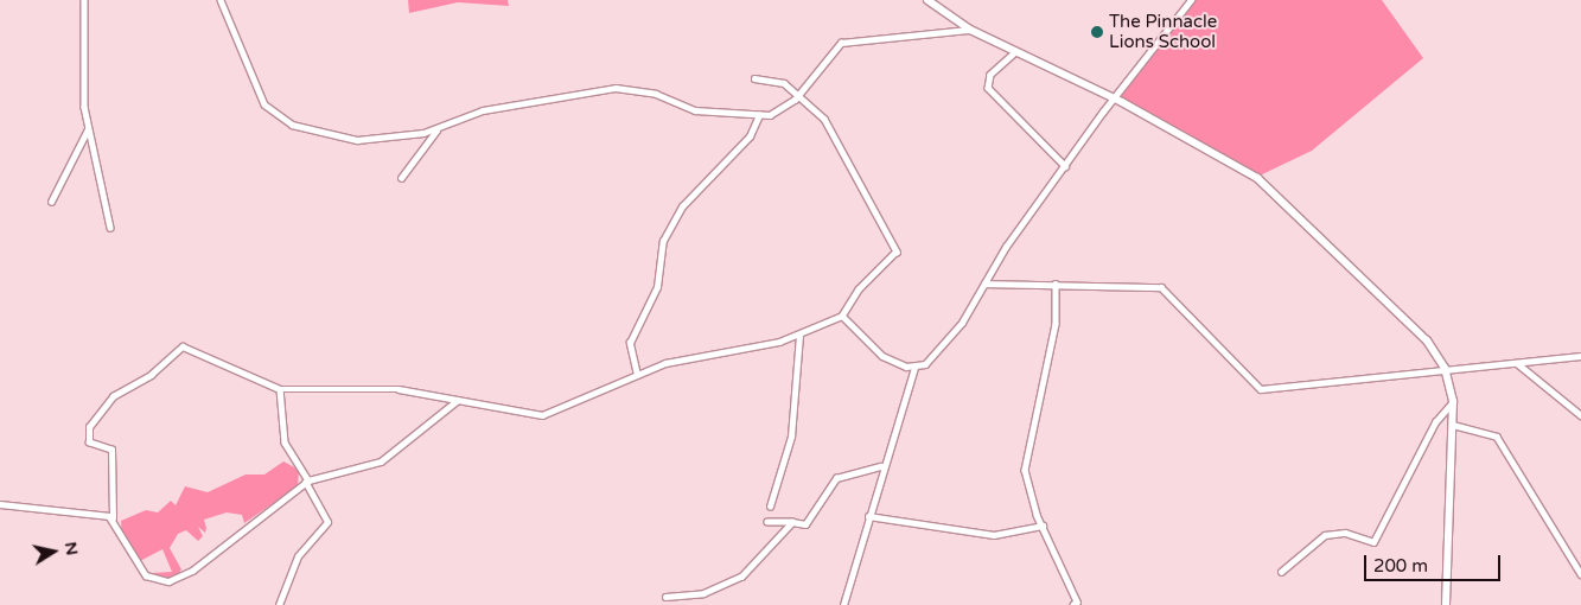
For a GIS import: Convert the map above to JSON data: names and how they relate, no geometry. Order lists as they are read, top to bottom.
{
  "places": ["The Pinnacle Lions School"],
  "scale_bar": "200 m",
  "north": "right"
}
